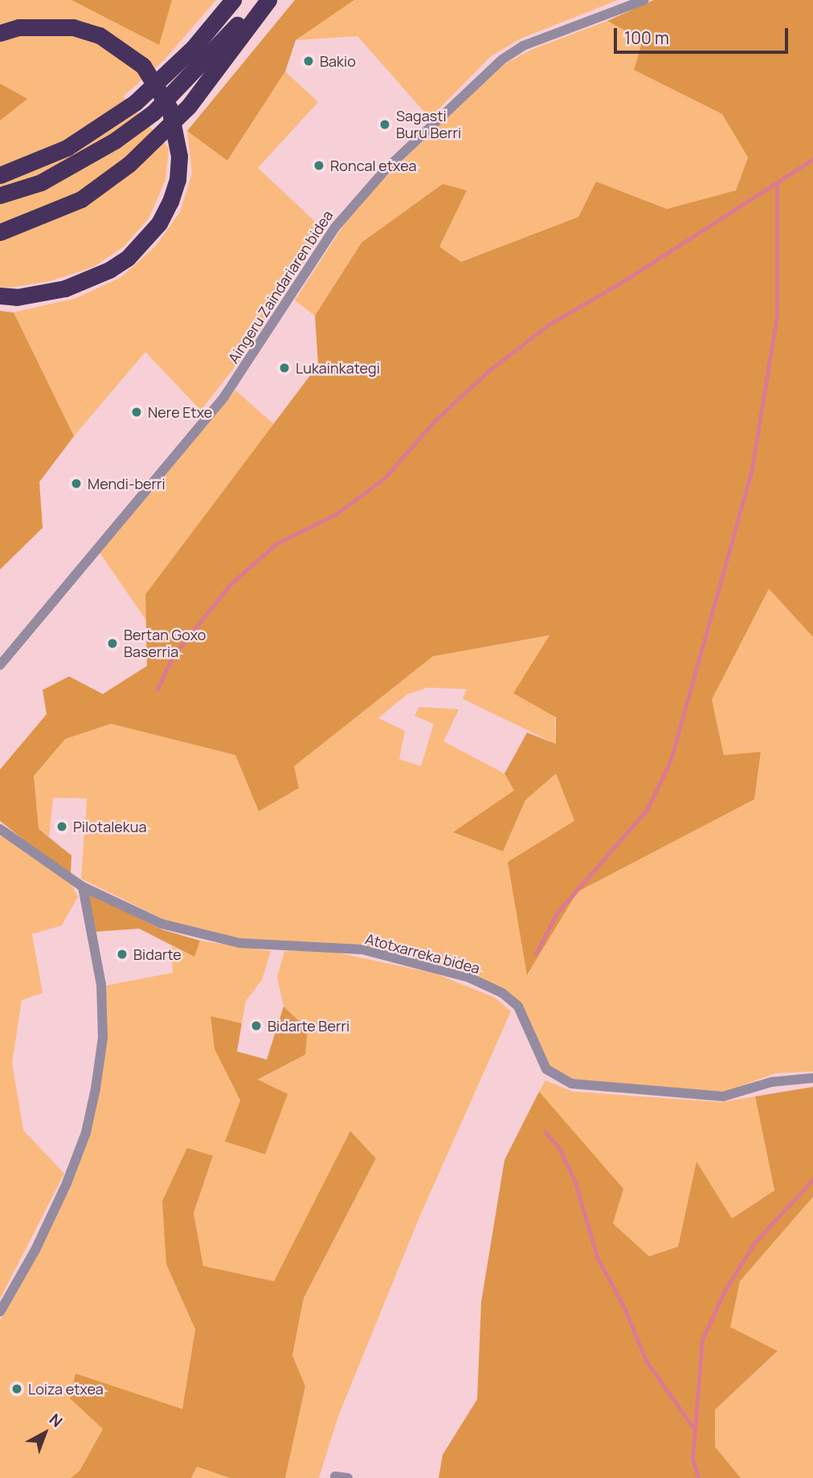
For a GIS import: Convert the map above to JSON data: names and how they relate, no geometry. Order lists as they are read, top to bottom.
{
  "streets": {
    "street": ["Aingeru Zaindariaren bidea", "Atotxarreka bidea"]
  },
  "places": [
    "Bakio",
    "Sagasti Buru Berri",
    "Roncal etxea",
    "Lukainkategi",
    "Nere Etxe",
    "Mendi-berri",
    "Bertan Goxo Baserria",
    "Pilotalekua",
    "Bidarte",
    "Bidarte Berri",
    "Loiza etxea"
  ],
  "scale_bar": "100 m",
  "north": "top right"
}
